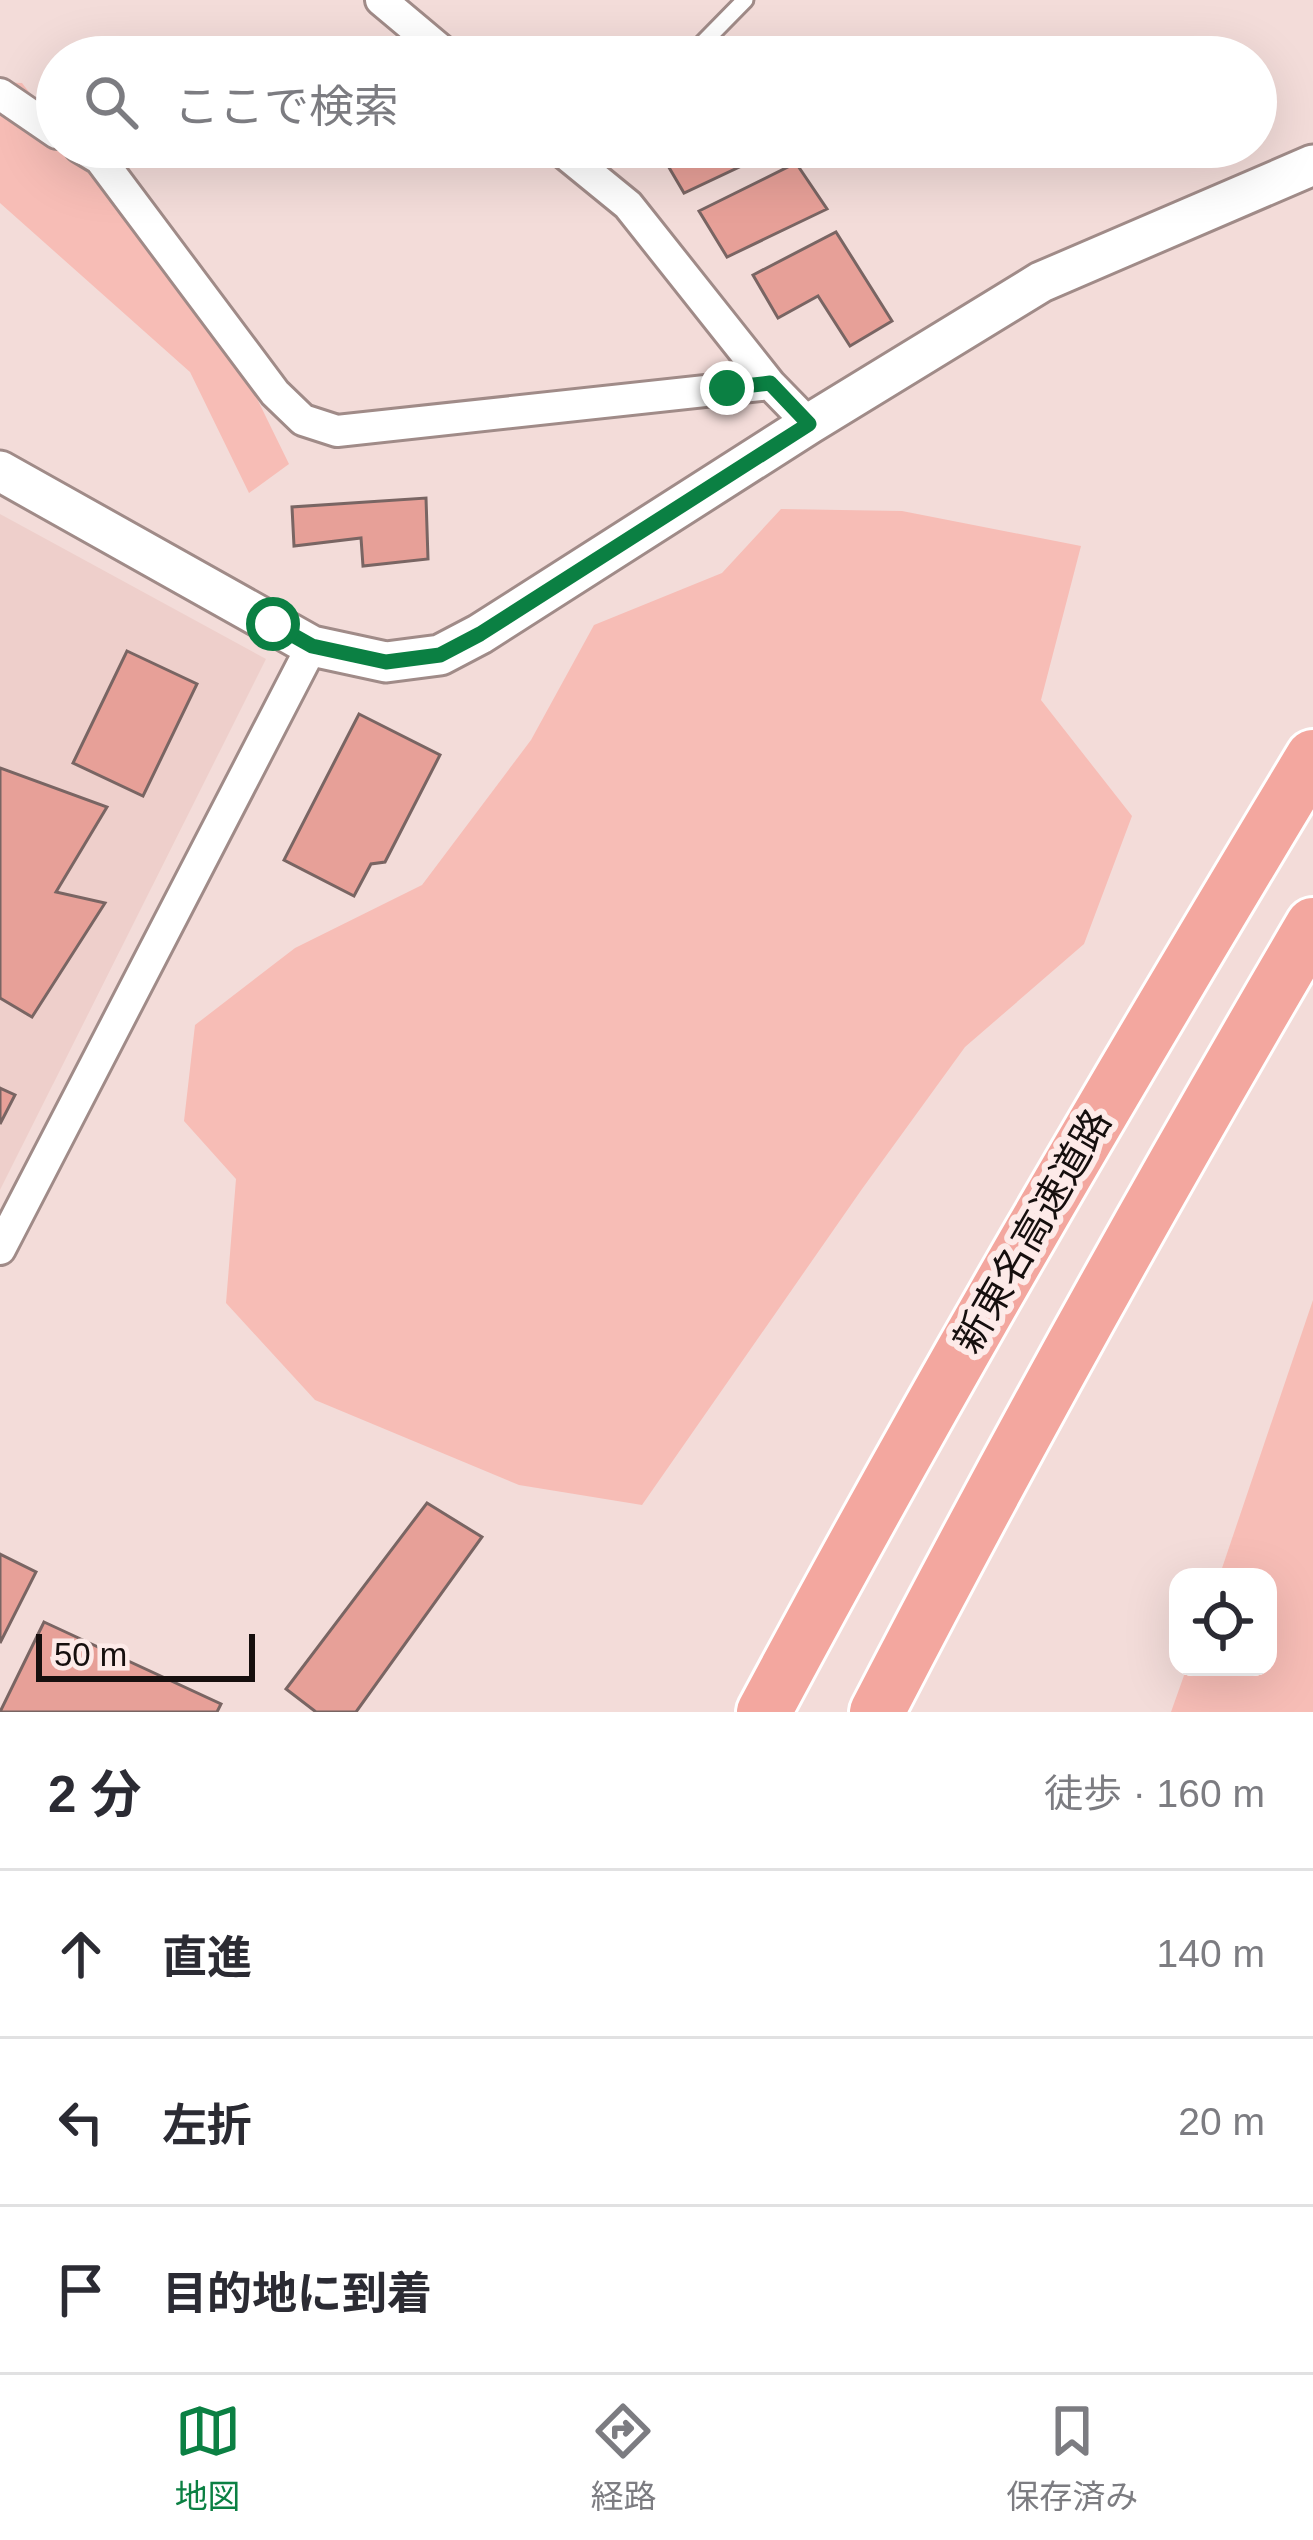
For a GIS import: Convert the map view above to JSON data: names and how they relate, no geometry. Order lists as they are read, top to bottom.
{
  "streets": {
    "highway": ["新東名高速道路"]
  },
  "scale_bar": "50 m",
  "page": {
    "search": "ここで検索",
    "scale": "50 m",
    "heading": ["2 分", "徒歩 · 160 m"],
    "list": [
      ["直進", "140 m"],
      ["左折", "20 m"],
      "目的地に到着"
    ],
    "nav": ["地図", "経路", "保存済み"]
  }
}
